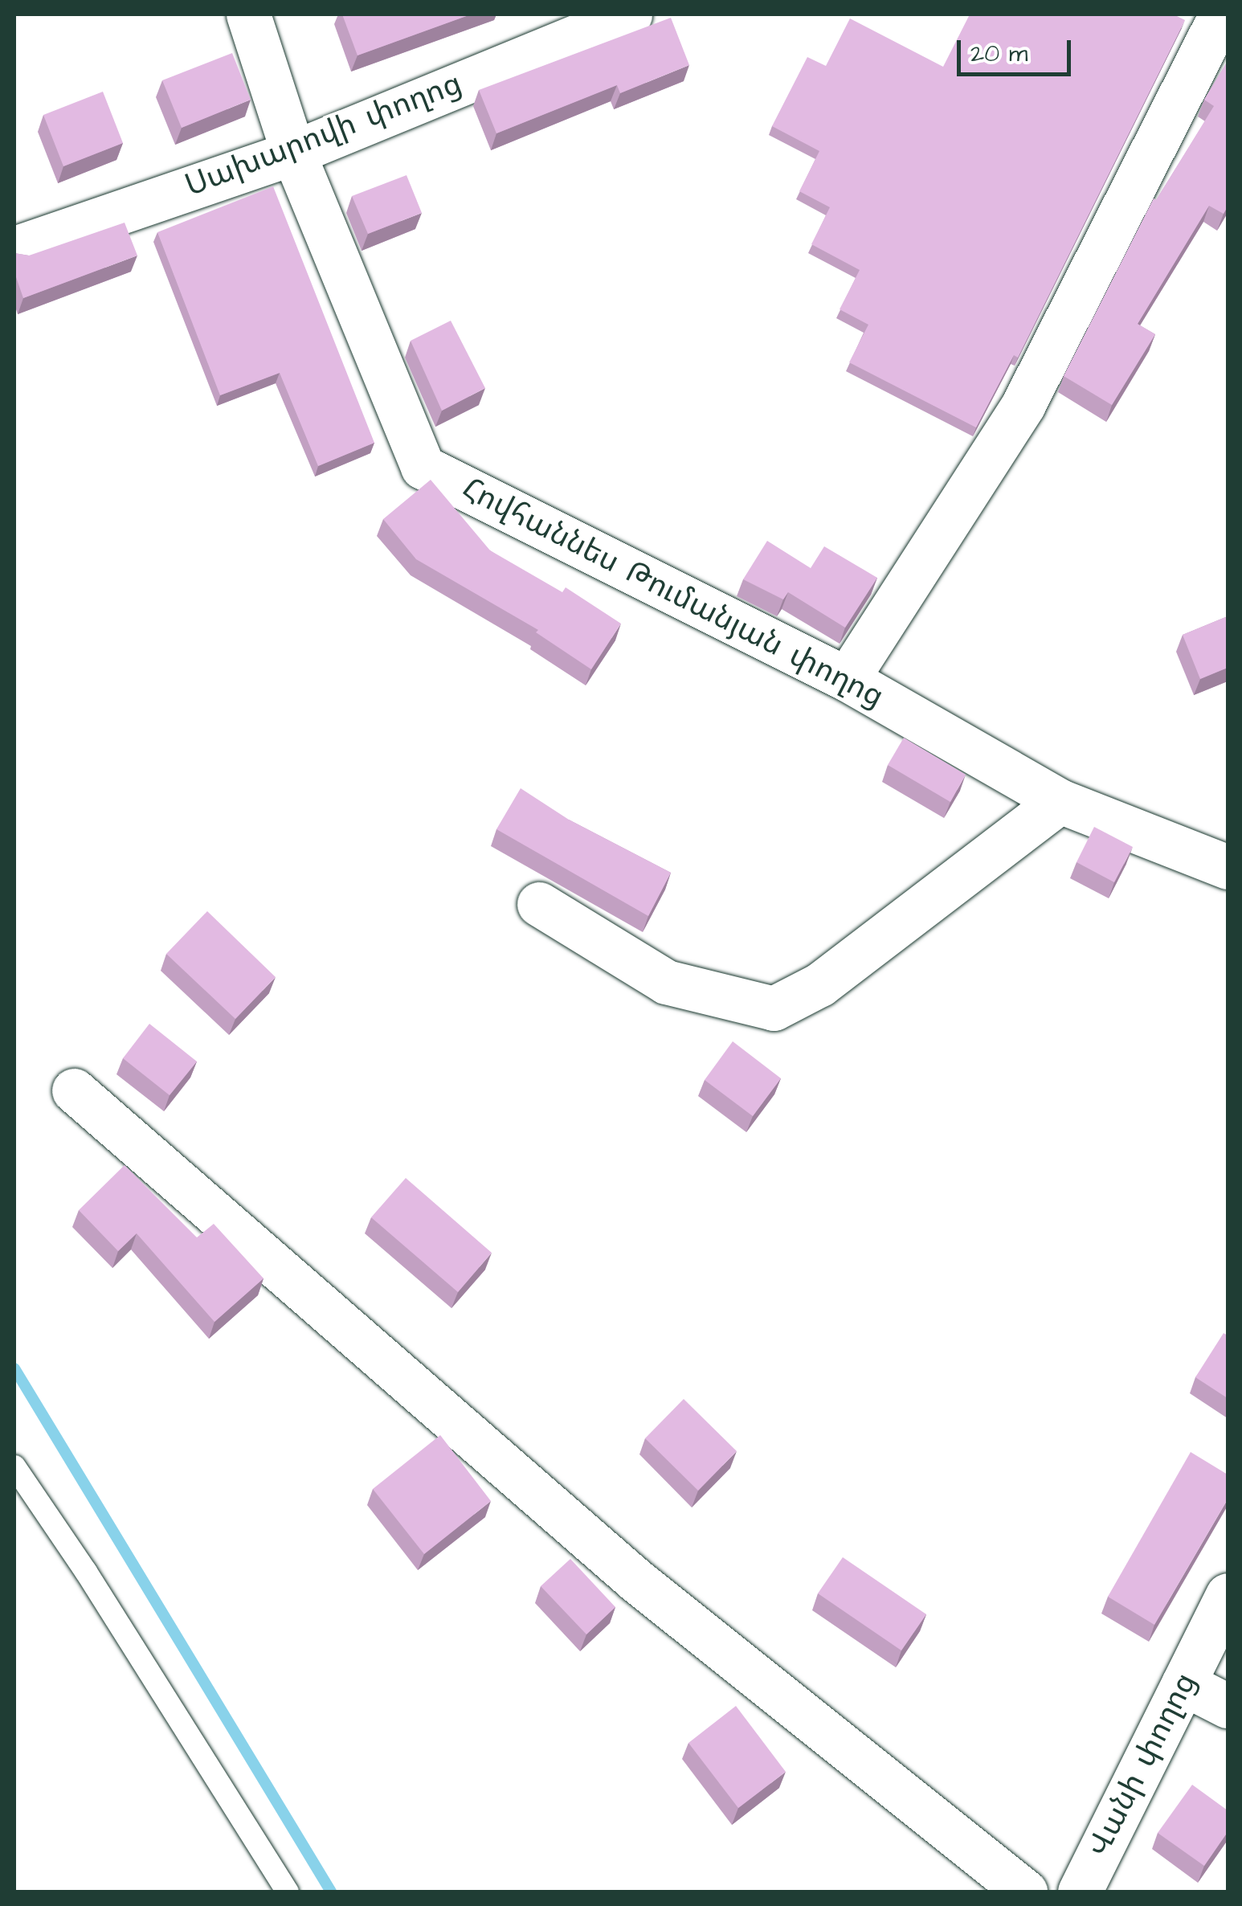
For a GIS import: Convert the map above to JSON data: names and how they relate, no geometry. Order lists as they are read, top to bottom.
{
  "streets": {
    "street": ["Սախարովի փողոց", "Հովհաննես Թումանյան փողոց", "Վանի փողոց"]
  },
  "crossings": [
    ["Սախարովի փողոց", "Հովհաննես Թումանյան փողոց"]
  ],
  "scale_bar": "20 m"
}
